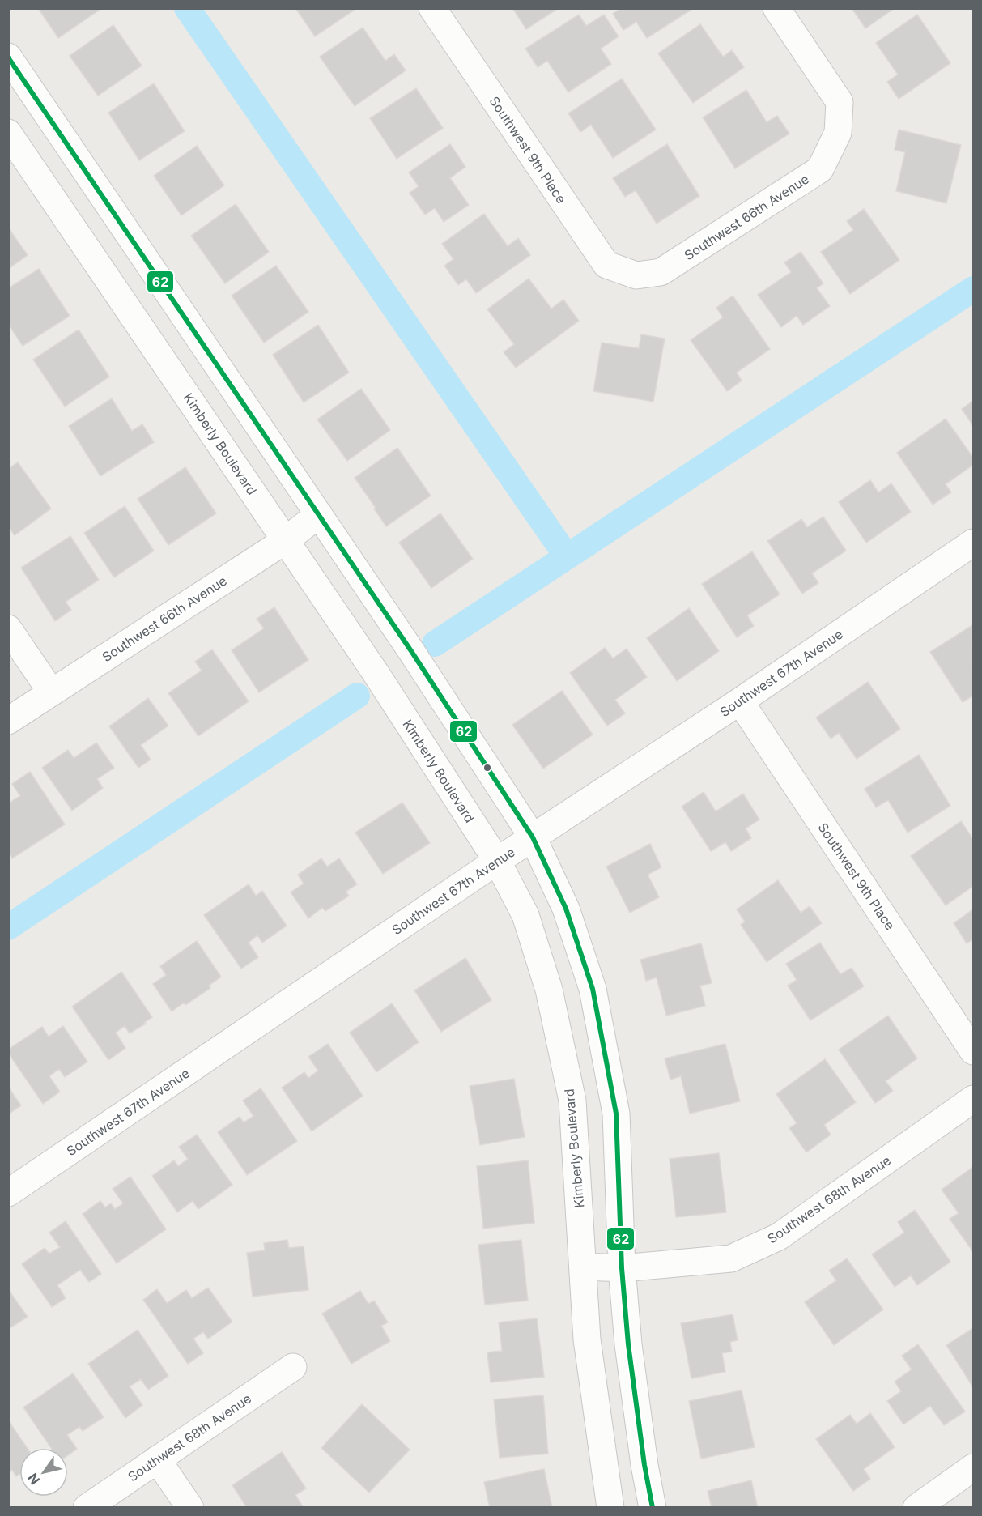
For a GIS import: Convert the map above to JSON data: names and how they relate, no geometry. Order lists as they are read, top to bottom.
{
  "streets": {
    "street": [
      "Southwest 9th Place",
      "Southwest 66th Avenue",
      "Kimberly Boulevard",
      "Southwest 67th Avenue",
      "Southwest 68th Avenue"
    ]
  },
  "crossings": [
    ["Southwest 9th Place", "Southwest 66th Avenue"],
    ["Southwest 9th Place", "Southwest 67th Avenue"],
    ["Southwest 66th Avenue", "Kimberly Boulevard"],
    ["Kimberly Boulevard", "Southwest 67th Avenue"],
    ["Kimberly Boulevard", "Southwest 68th Avenue"]
  ],
  "lines": ["transit line 62"],
  "north": "bottom left"
}
